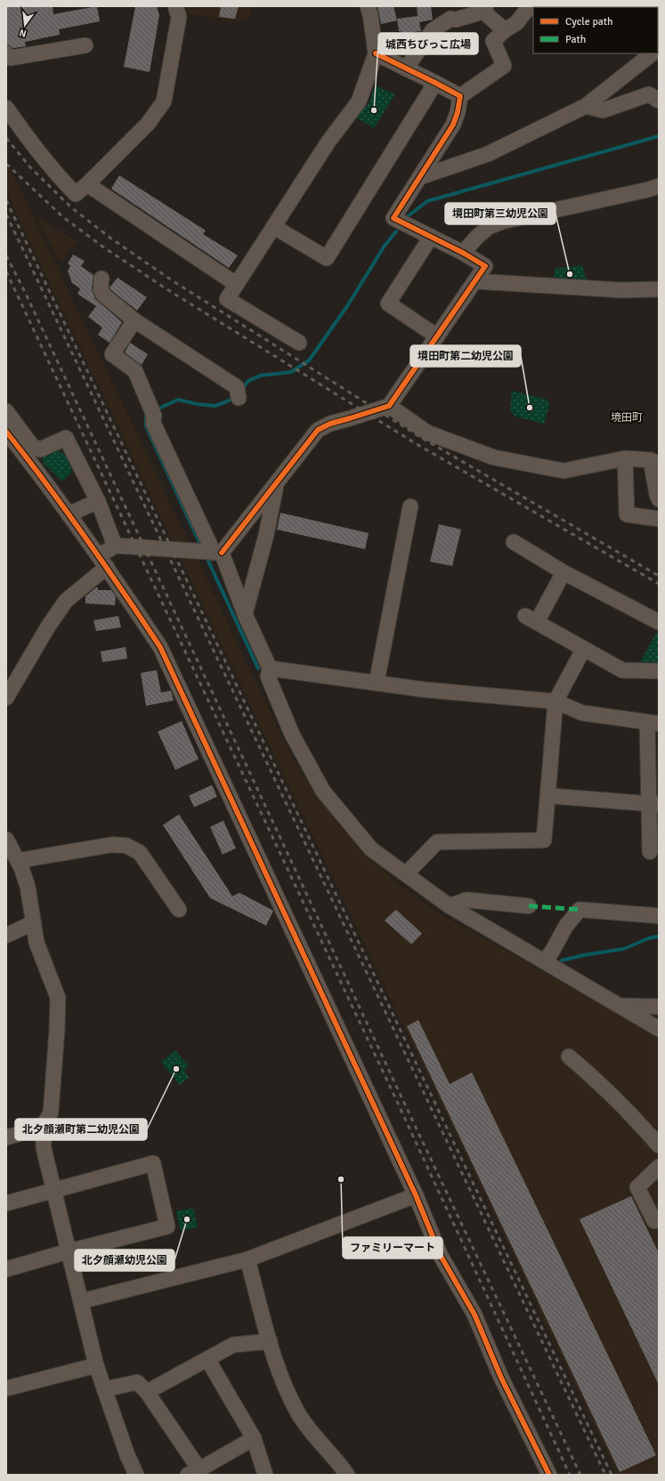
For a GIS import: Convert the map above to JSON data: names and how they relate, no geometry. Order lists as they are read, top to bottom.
{
  "districts": ["境田町"],
  "places": [
    "城西ちびっこ広場",
    "境田町第三幼児公園",
    "境田町第二幼児公園",
    "北夕顔瀬町第二幼児公園",
    "ファミリーマート",
    "北夕顔瀬幼児公園"
  ],
  "legend": ["Cycle path", "Path"],
  "north": "bottom"
}
